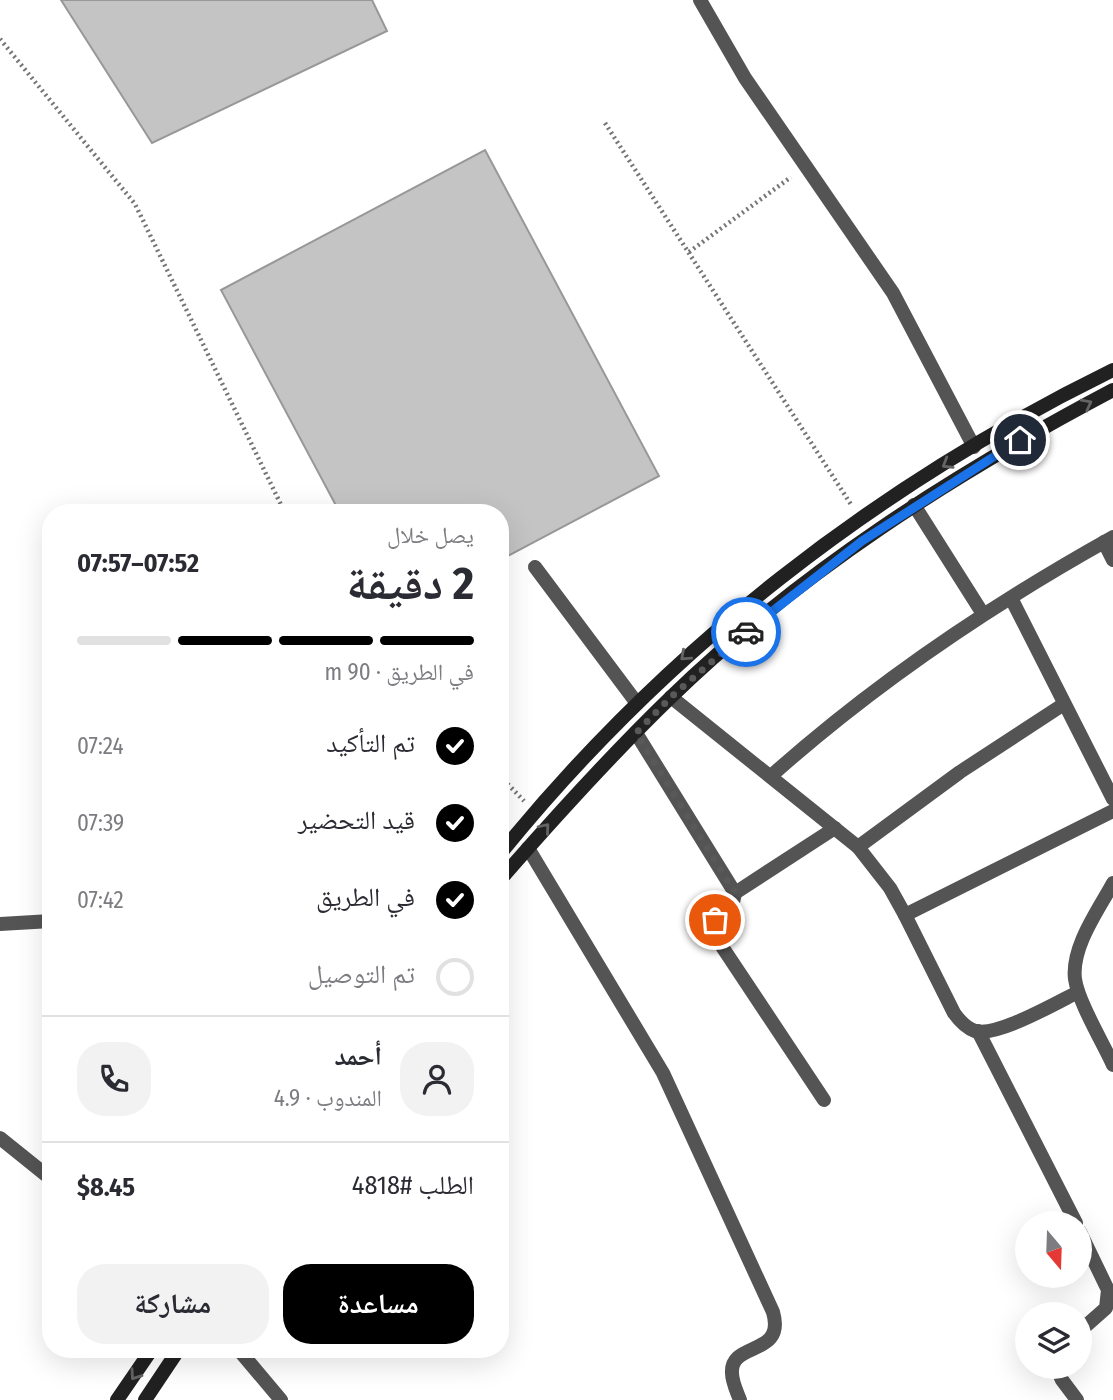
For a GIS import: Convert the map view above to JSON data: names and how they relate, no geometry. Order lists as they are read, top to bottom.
{
  "north": "bottom",
  "page": {
    "heading": ["2 دقيقة", "يصل خلال", "07:52–07:57"],
    "panel": [
      "أحمد",
      "المندوب · 4.9",
      "الطلب #4818",
      "$8.45"
    ],
    "bar": "في الطريق · 90 m",
    "list": [
      ["تم التأكيد", "07:24"],
      ["قيد التحضير", "07:39"],
      ["في الطريق", "07:42"],
      "تم التوصيل"
    ],
    "buttons": ["مساعدة", "مشاركة"]
  }
}
